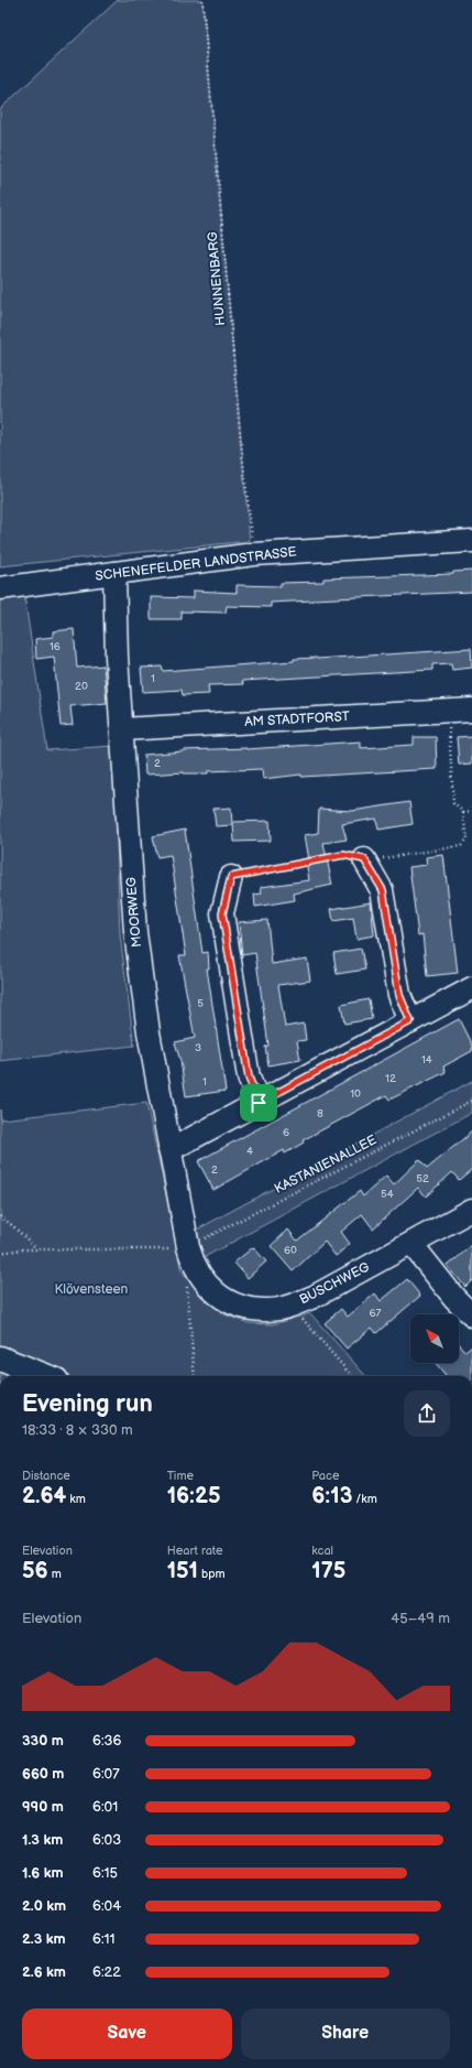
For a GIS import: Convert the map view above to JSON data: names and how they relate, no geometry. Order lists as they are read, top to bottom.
{
  "streets": {
    "street": [
      "SCHENEFELDER LANDSTRASSE",
      "AM STADTFORST",
      "MOORWEG",
      "BUSCHWEG"
    ],
    "path": ["HUNNENBARG", "KASTANIENALLEE"]
  },
  "crossings": [
    ["HUNNENBARG", "SCHENEFELDER LANDSTRASSE"],
    ["SCHENEFELDER LANDSTRASSE", "MOORWEG"],
    ["AM STADTFORST", "MOORWEG"],
    ["MOORWEG", "KASTANIENALLEE"],
    ["MOORWEG", "BUSCHWEG"],
    ["KASTANIENALLEE", "BUSCHWEG"]
  ],
  "parks": ["Klövensteen"],
  "house_numbers": [
    "16",
    "1",
    "20",
    "2",
    "5",
    "3",
    "14",
    "12",
    "1",
    "10",
    "8",
    "6",
    "4",
    "2",
    "52",
    "54",
    "60",
    "67"
  ],
  "north": "top left",
  "page": {
    "heading": ["Evening run", "18:33 · 8 × 330 m"],
    "stats": [
      ["Distance", "2.64 km"],
      ["Time", "16:25"],
      ["Pace", "6:13 /km"],
      ["Elevation", "56 m"],
      ["Heart rate", "151 bpm"],
      ["kcal", "175"]
    ],
    "chart": ["Elevation", "45–49 m"],
    "list": [
      {
        "name": "330 m",
        "note": "6:36"
      },
      {
        "name": "660 m",
        "note": "6:07"
      },
      {
        "name": "990 m",
        "note": "6:01"
      },
      {
        "name": "1.3 km",
        "note": "6:03"
      },
      {
        "name": "1.6 km",
        "note": "6:15"
      },
      {
        "name": "2.0 km",
        "note": "6:04"
      },
      {
        "name": "2.3 km",
        "note": "6:11"
      },
      {
        "name": "2.6 km",
        "note": "6:22"
      }
    ],
    "buttons": ["Save", "Share"]
  }
}
